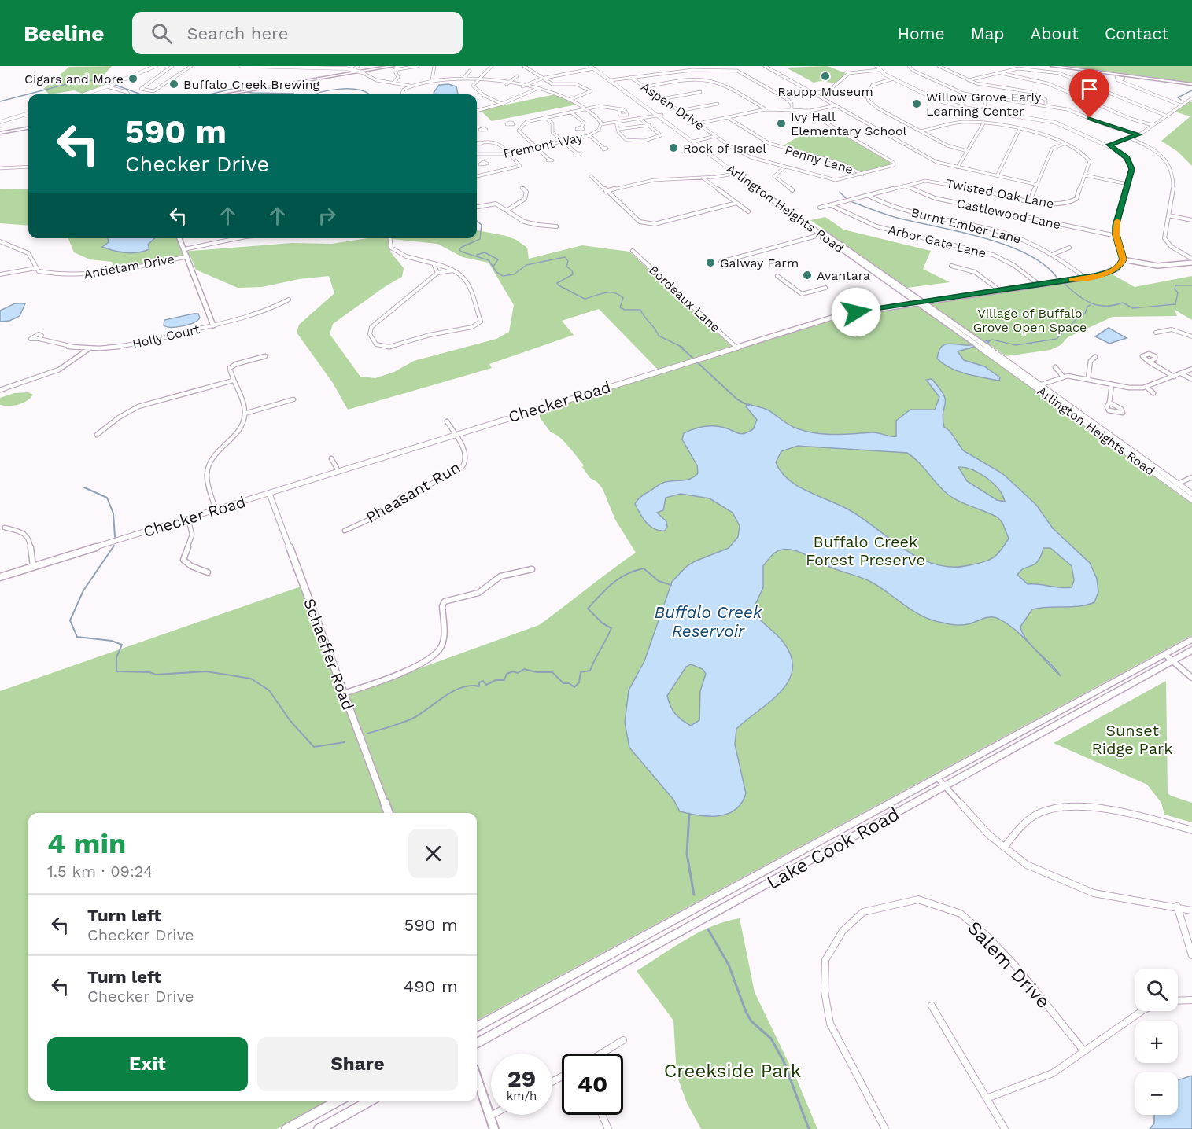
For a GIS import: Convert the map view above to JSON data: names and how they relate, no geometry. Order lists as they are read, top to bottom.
{
  "streets": {
    "main road": ["Lake Cook Road"],
    "street": [
      "Aspen Drive",
      "Fremont Way",
      "Penny Lane",
      "Twisted Oak Lane",
      "Arlington Heights Road",
      "Castlewood Lane",
      "Burnt Ember Lane",
      "Arbor Gate Lane",
      "Antietam Drive",
      "Bordeaux Lane",
      "Holly Court",
      "Checker Road",
      "Pheasant Run",
      "Schaeffer Road",
      "Salem Drive"
    ]
  },
  "crossings": [
    ["Aspen Drive", "Penny Lane"],
    ["Twisted Oak Lane", "Castlewood Lane"],
    ["Twisted Oak Lane", "Burnt Ember Lane"],
    ["Twisted Oak Lane", "Arbor Gate Lane"],
    ["Arlington Heights Road", "Checker Road"],
    ["Burnt Ember Lane", "Checker Road"],
    ["Arbor Gate Lane", "Checker Road"],
    ["Bordeaux Lane", "Checker Road"],
    ["Checker Road", "Pheasant Run"],
    ["Checker Road", "Schaeffer Road"]
  ],
  "water": ["Buffalo Creek Reservoir"],
  "parks": [
    "Village of Buffalo Grove Open Space",
    "Buffalo Creek Forest Preserve",
    "Sunset Ridge Park",
    "Creekside Park"
  ],
  "places": [
    "Raupp Museum",
    "Cigars and More",
    "Buffalo Creek Brewing",
    "Willow Grove Early Learning Center",
    "Ivy Hall Elementary School",
    "Rock of Israel",
    "Galway Farm",
    "Avantara"
  ],
  "page": {
    "header": "Beeline",
    "search": "Search here",
    "nav": [
      "Home",
      "Map",
      "About",
      "Contact"
    ],
    "turn": ["590 m", "Checker Drive"],
    "heading": ["4 min", "1.5 km · 09:24"],
    "list": [
      {
        "name": "Turn left",
        "note": "Checker Drive",
        "value": "590 m"
      },
      {
        "name": "Turn left",
        "note": "Checker Drive",
        "value": "490 m"
      }
    ],
    "map_buttons": ["+", "−"],
    "buttons": ["Exit", "Share"],
    "speed": "29 km/h",
    "limit": "40"
  }
}
